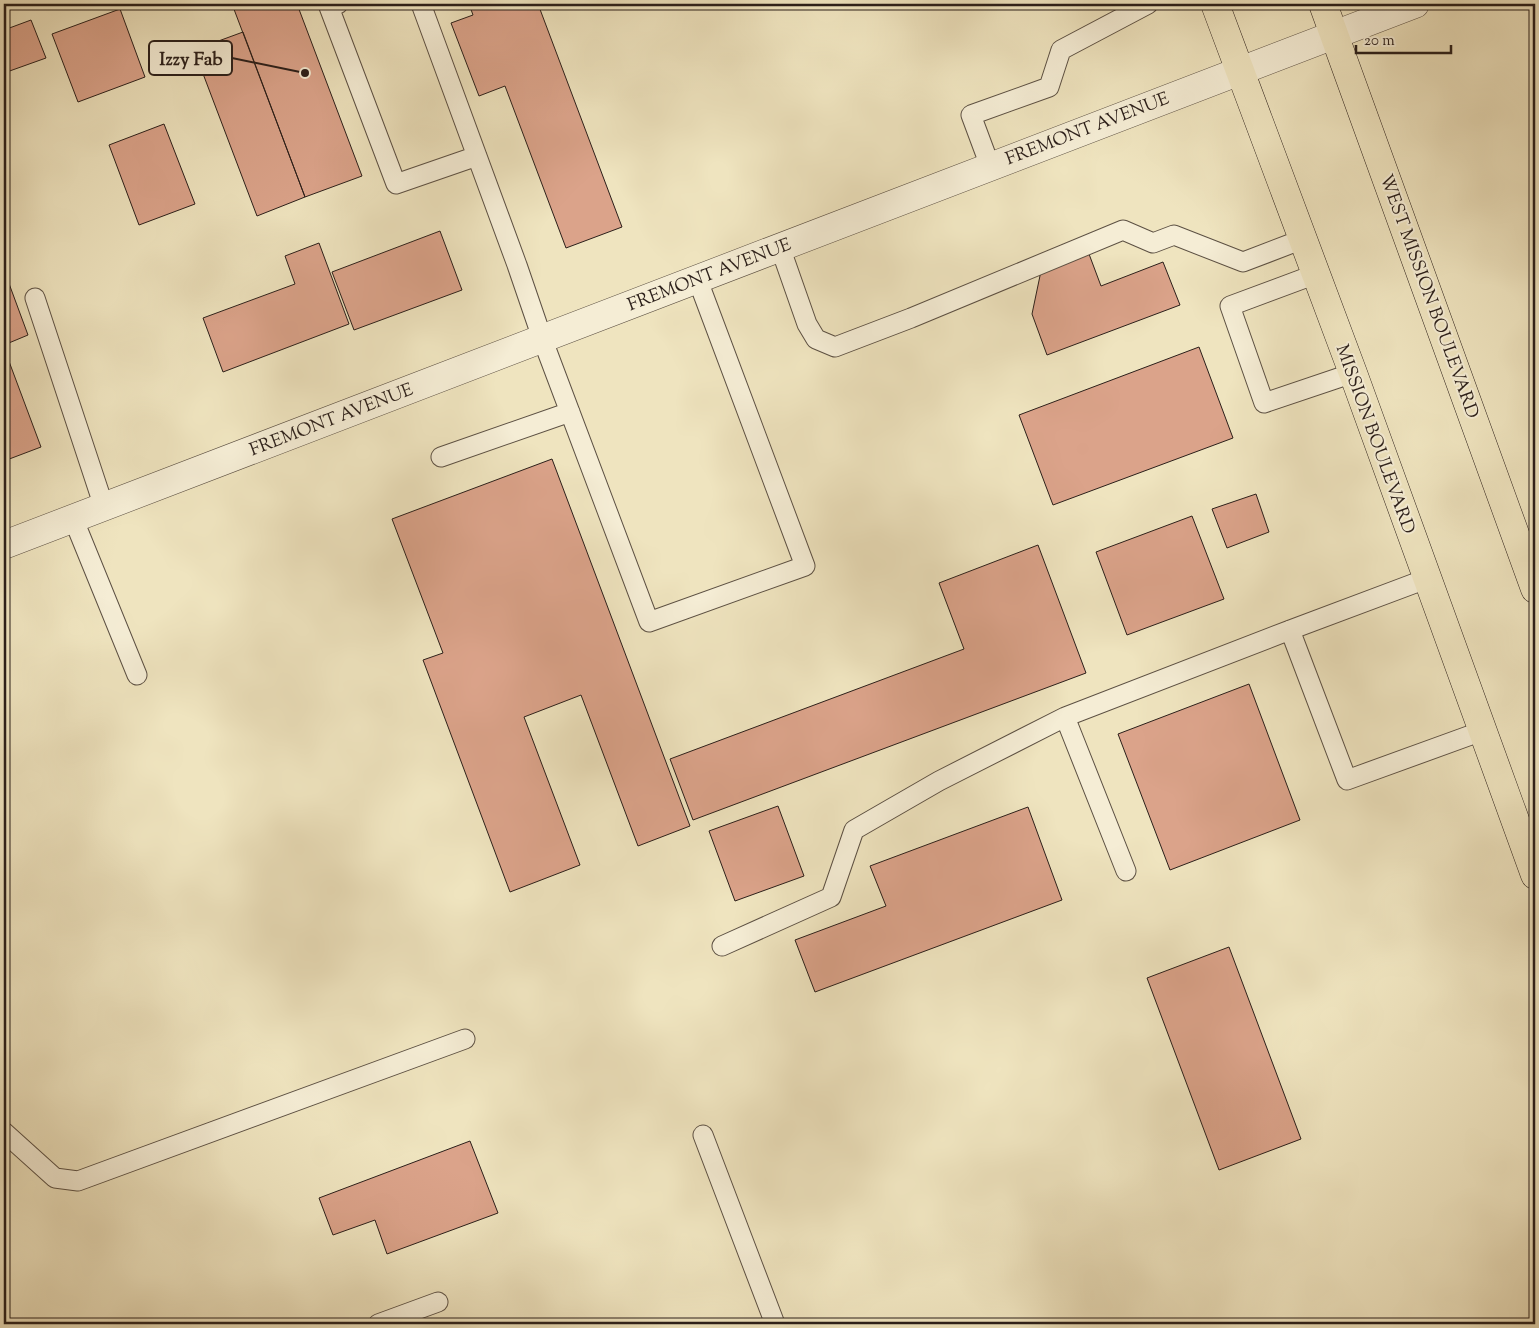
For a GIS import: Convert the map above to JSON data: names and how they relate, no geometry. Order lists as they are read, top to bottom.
{
  "streets": {
    "main road": ["WEST MISSION BOULEVARD", "MISSION BOULEVARD"],
    "street": ["FREMONT AVENUE"]
  },
  "crossings": [
    ["FREMONT AVENUE", "WEST MISSION BOULEVARD"],
    ["FREMONT AVENUE", "MISSION BOULEVARD"]
  ],
  "places": ["Izzy Fab"],
  "scale_bar": "20 m"
}
